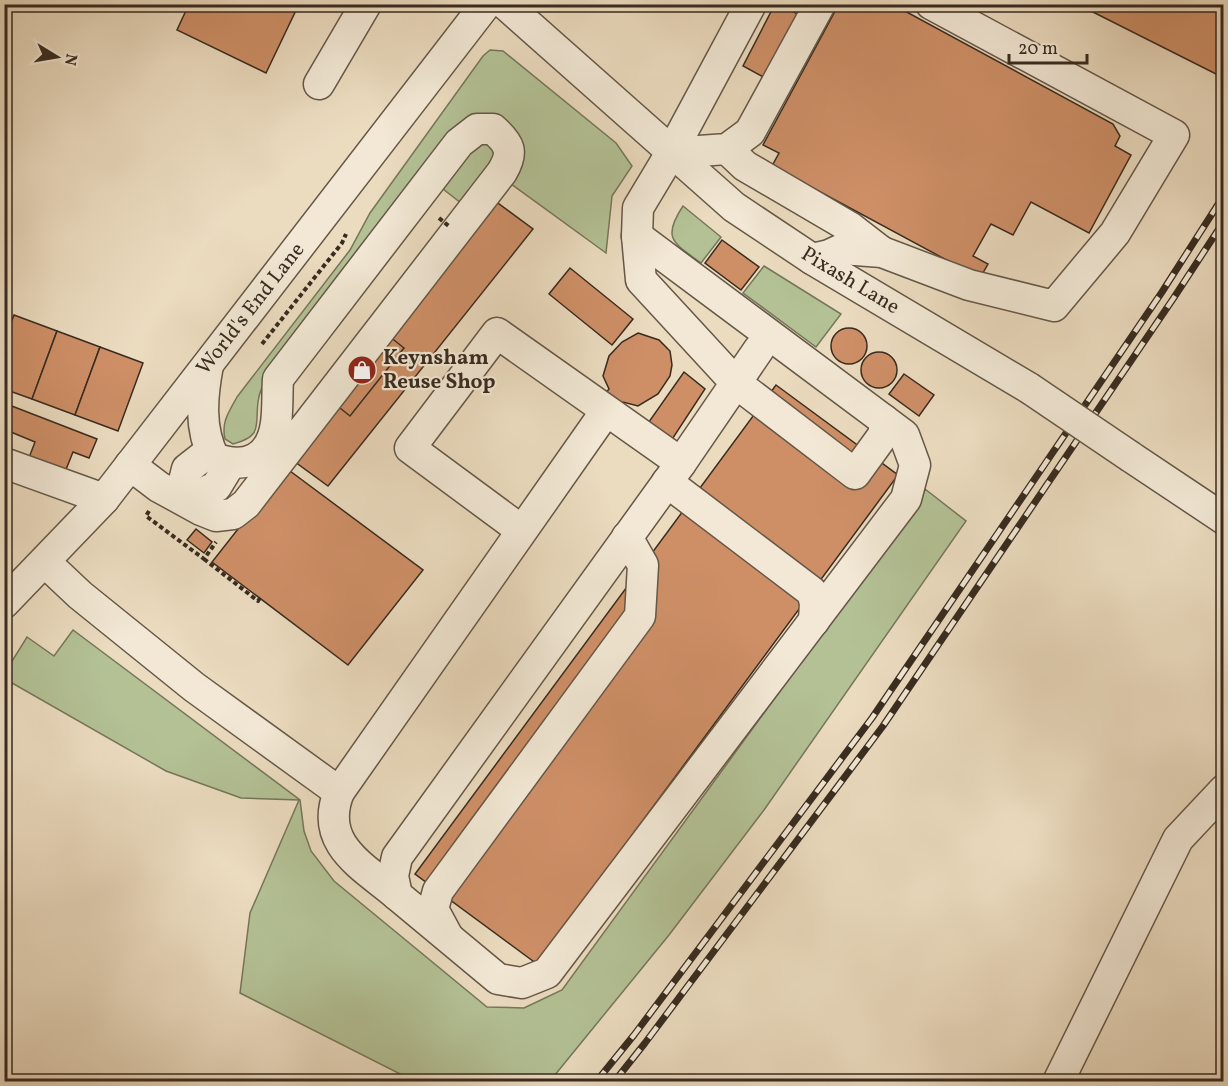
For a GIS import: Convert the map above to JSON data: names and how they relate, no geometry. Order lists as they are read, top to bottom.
{
  "streets": {
    "street": ["Pixash Lane", "World's End Lane"]
  },
  "places": {
    "shop": ["Keynsham Reuse Shop"]
  },
  "scale_bar": "20 m",
  "north": "right"
}
